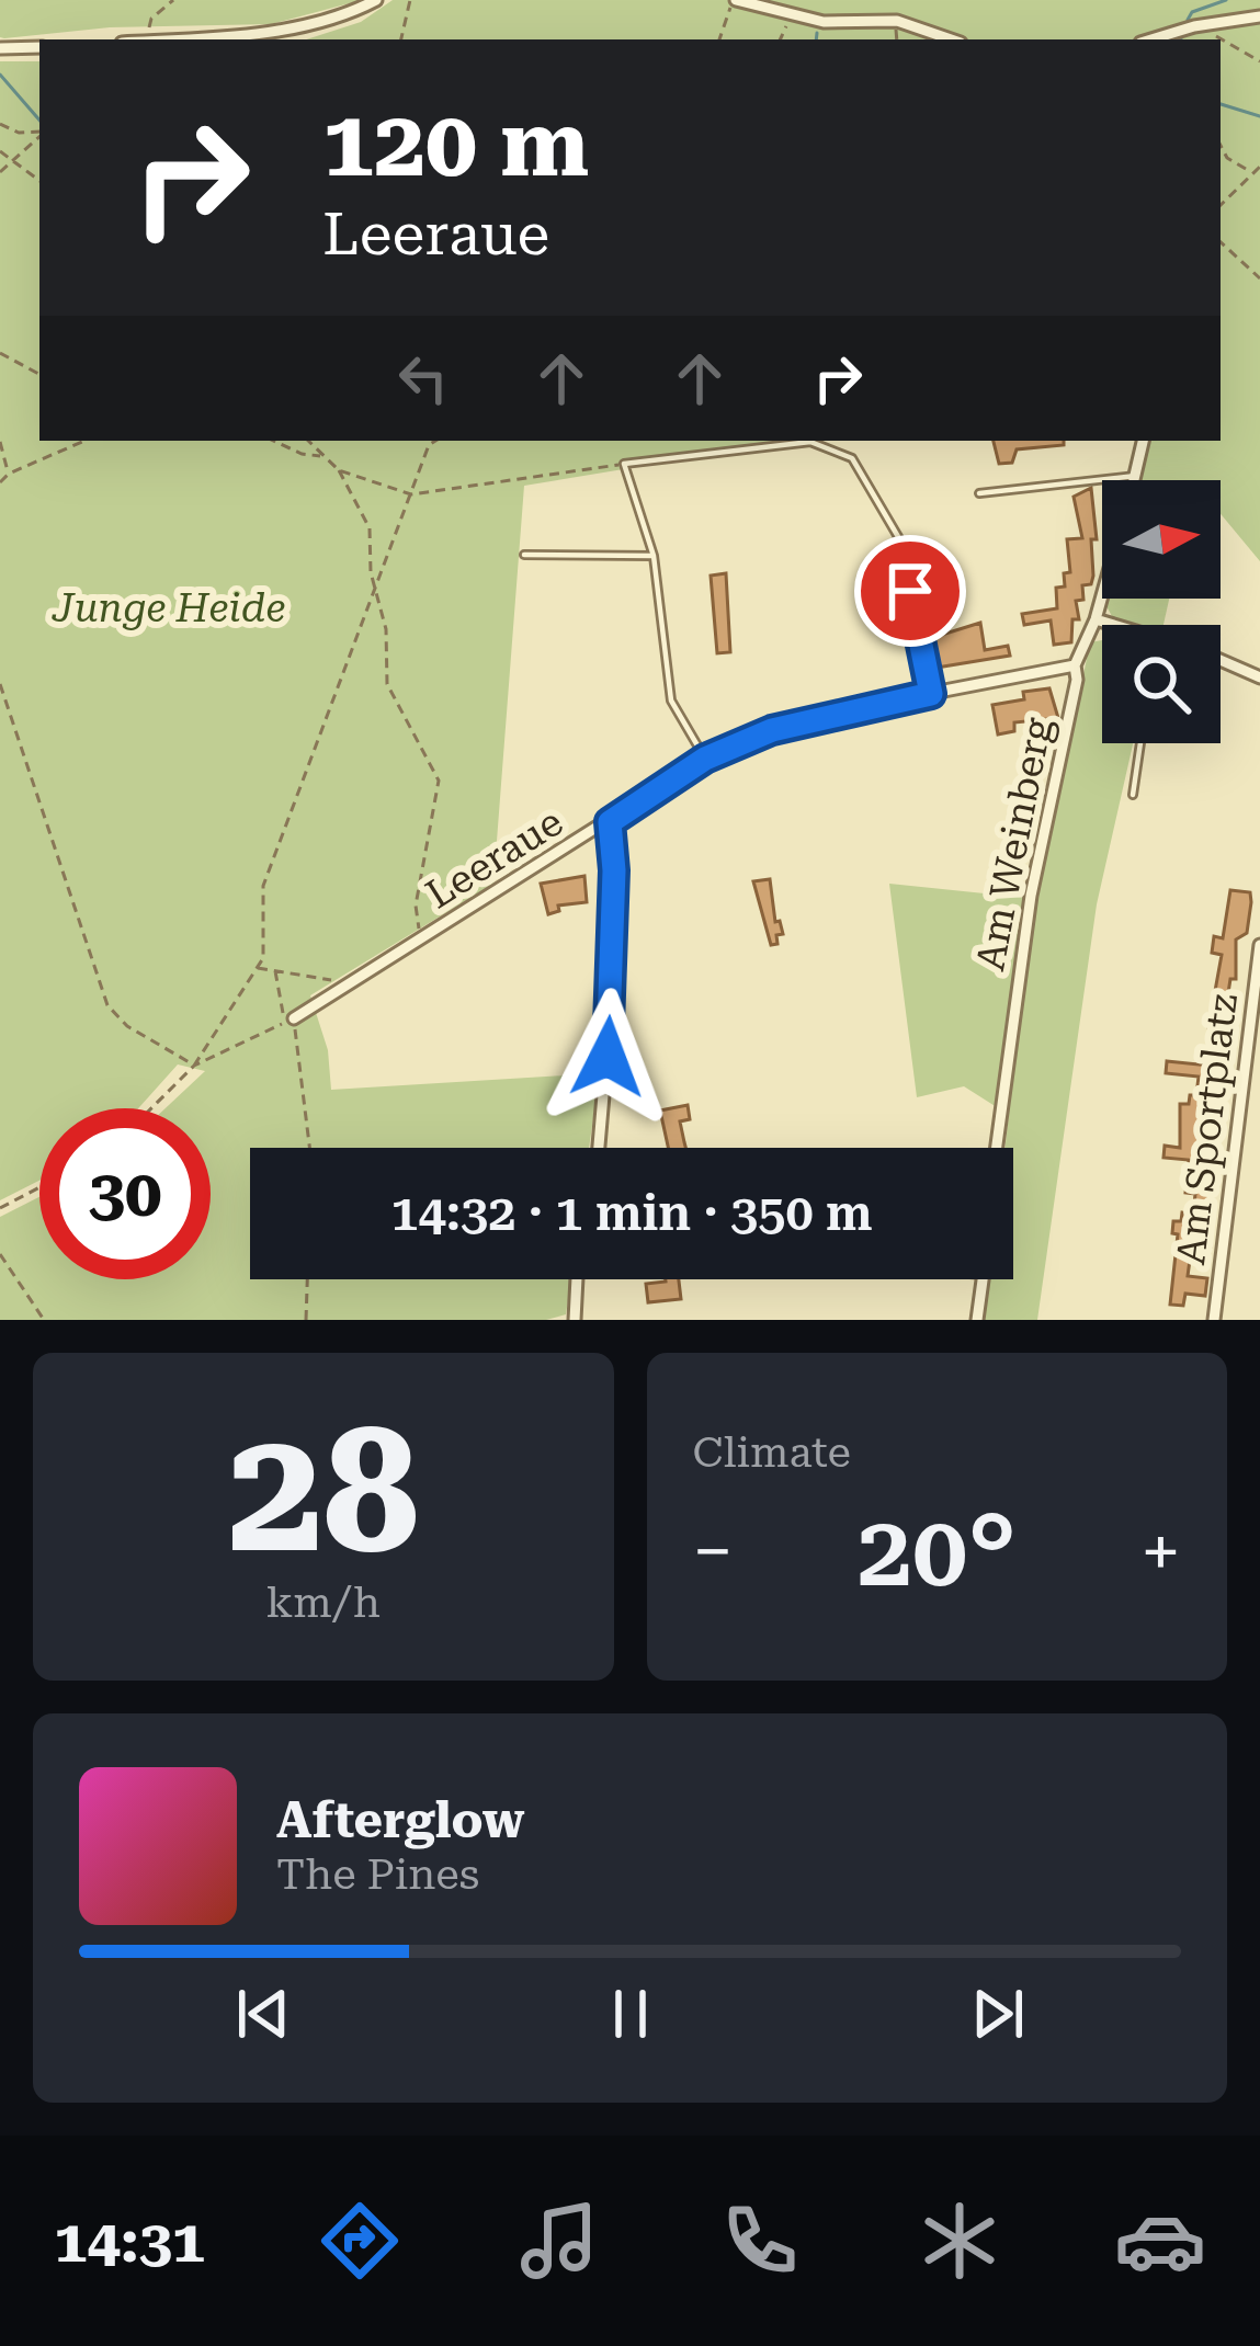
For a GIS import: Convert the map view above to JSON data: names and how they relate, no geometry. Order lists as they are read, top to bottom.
{
  "streets": {
    "street": ["Am Weinberg", "Leeraue", "Am Sportplatz"]
  },
  "crossings": [
    ["Am Weinberg", "Leeraue"]
  ],
  "parks": ["Junge Heide"],
  "north": "right",
  "page": {
    "turn": ["120 m", "Leeraue"],
    "limit": "30",
    "trip": "14:32 · 1 min · 350 m",
    "tile": [
      ["28", "km/h"],
      "Climate"
    ],
    "heat": ["−", "20°", "+"],
    "song": ["Afterglow", "The Pines"],
    "tabs": "14:31"
  }
}
